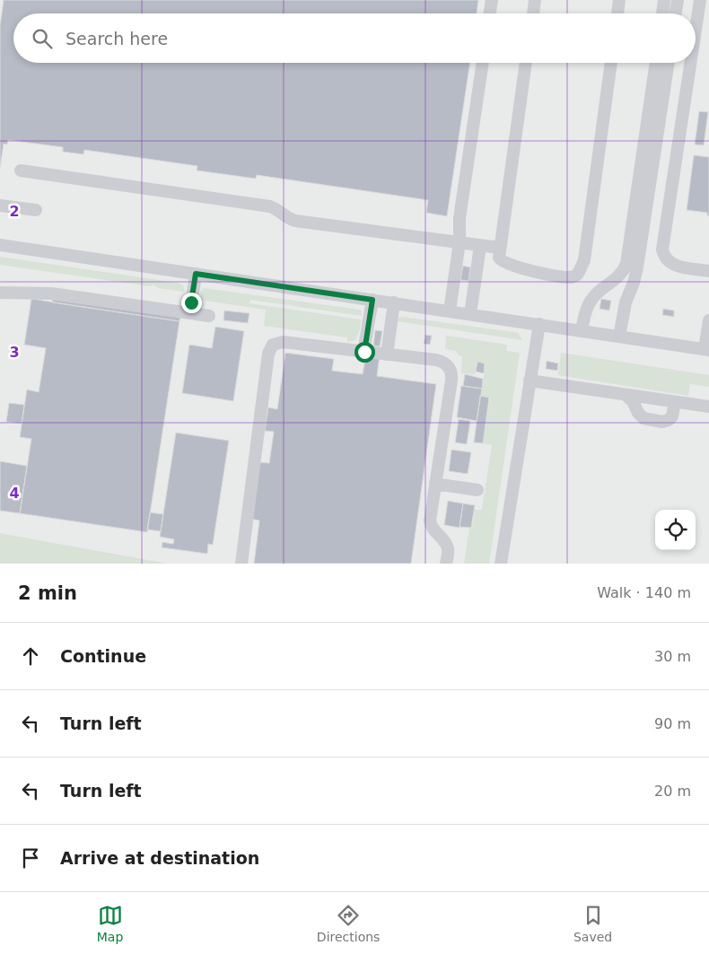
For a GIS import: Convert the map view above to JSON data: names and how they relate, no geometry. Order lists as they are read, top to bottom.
{
  "page": {
    "search": "Search here",
    "heading": ["2 min", "Walk · 140 m"],
    "list": [
      ["Continue", "30 m"],
      ["Turn left", "90 m"],
      ["Turn left", "20 m"],
      "Arrive at destination"
    ],
    "nav": ["Map", "Directions", "Saved"]
  },
  "grid": {
    "rows": ["2", "3", "4"]
  }
}
